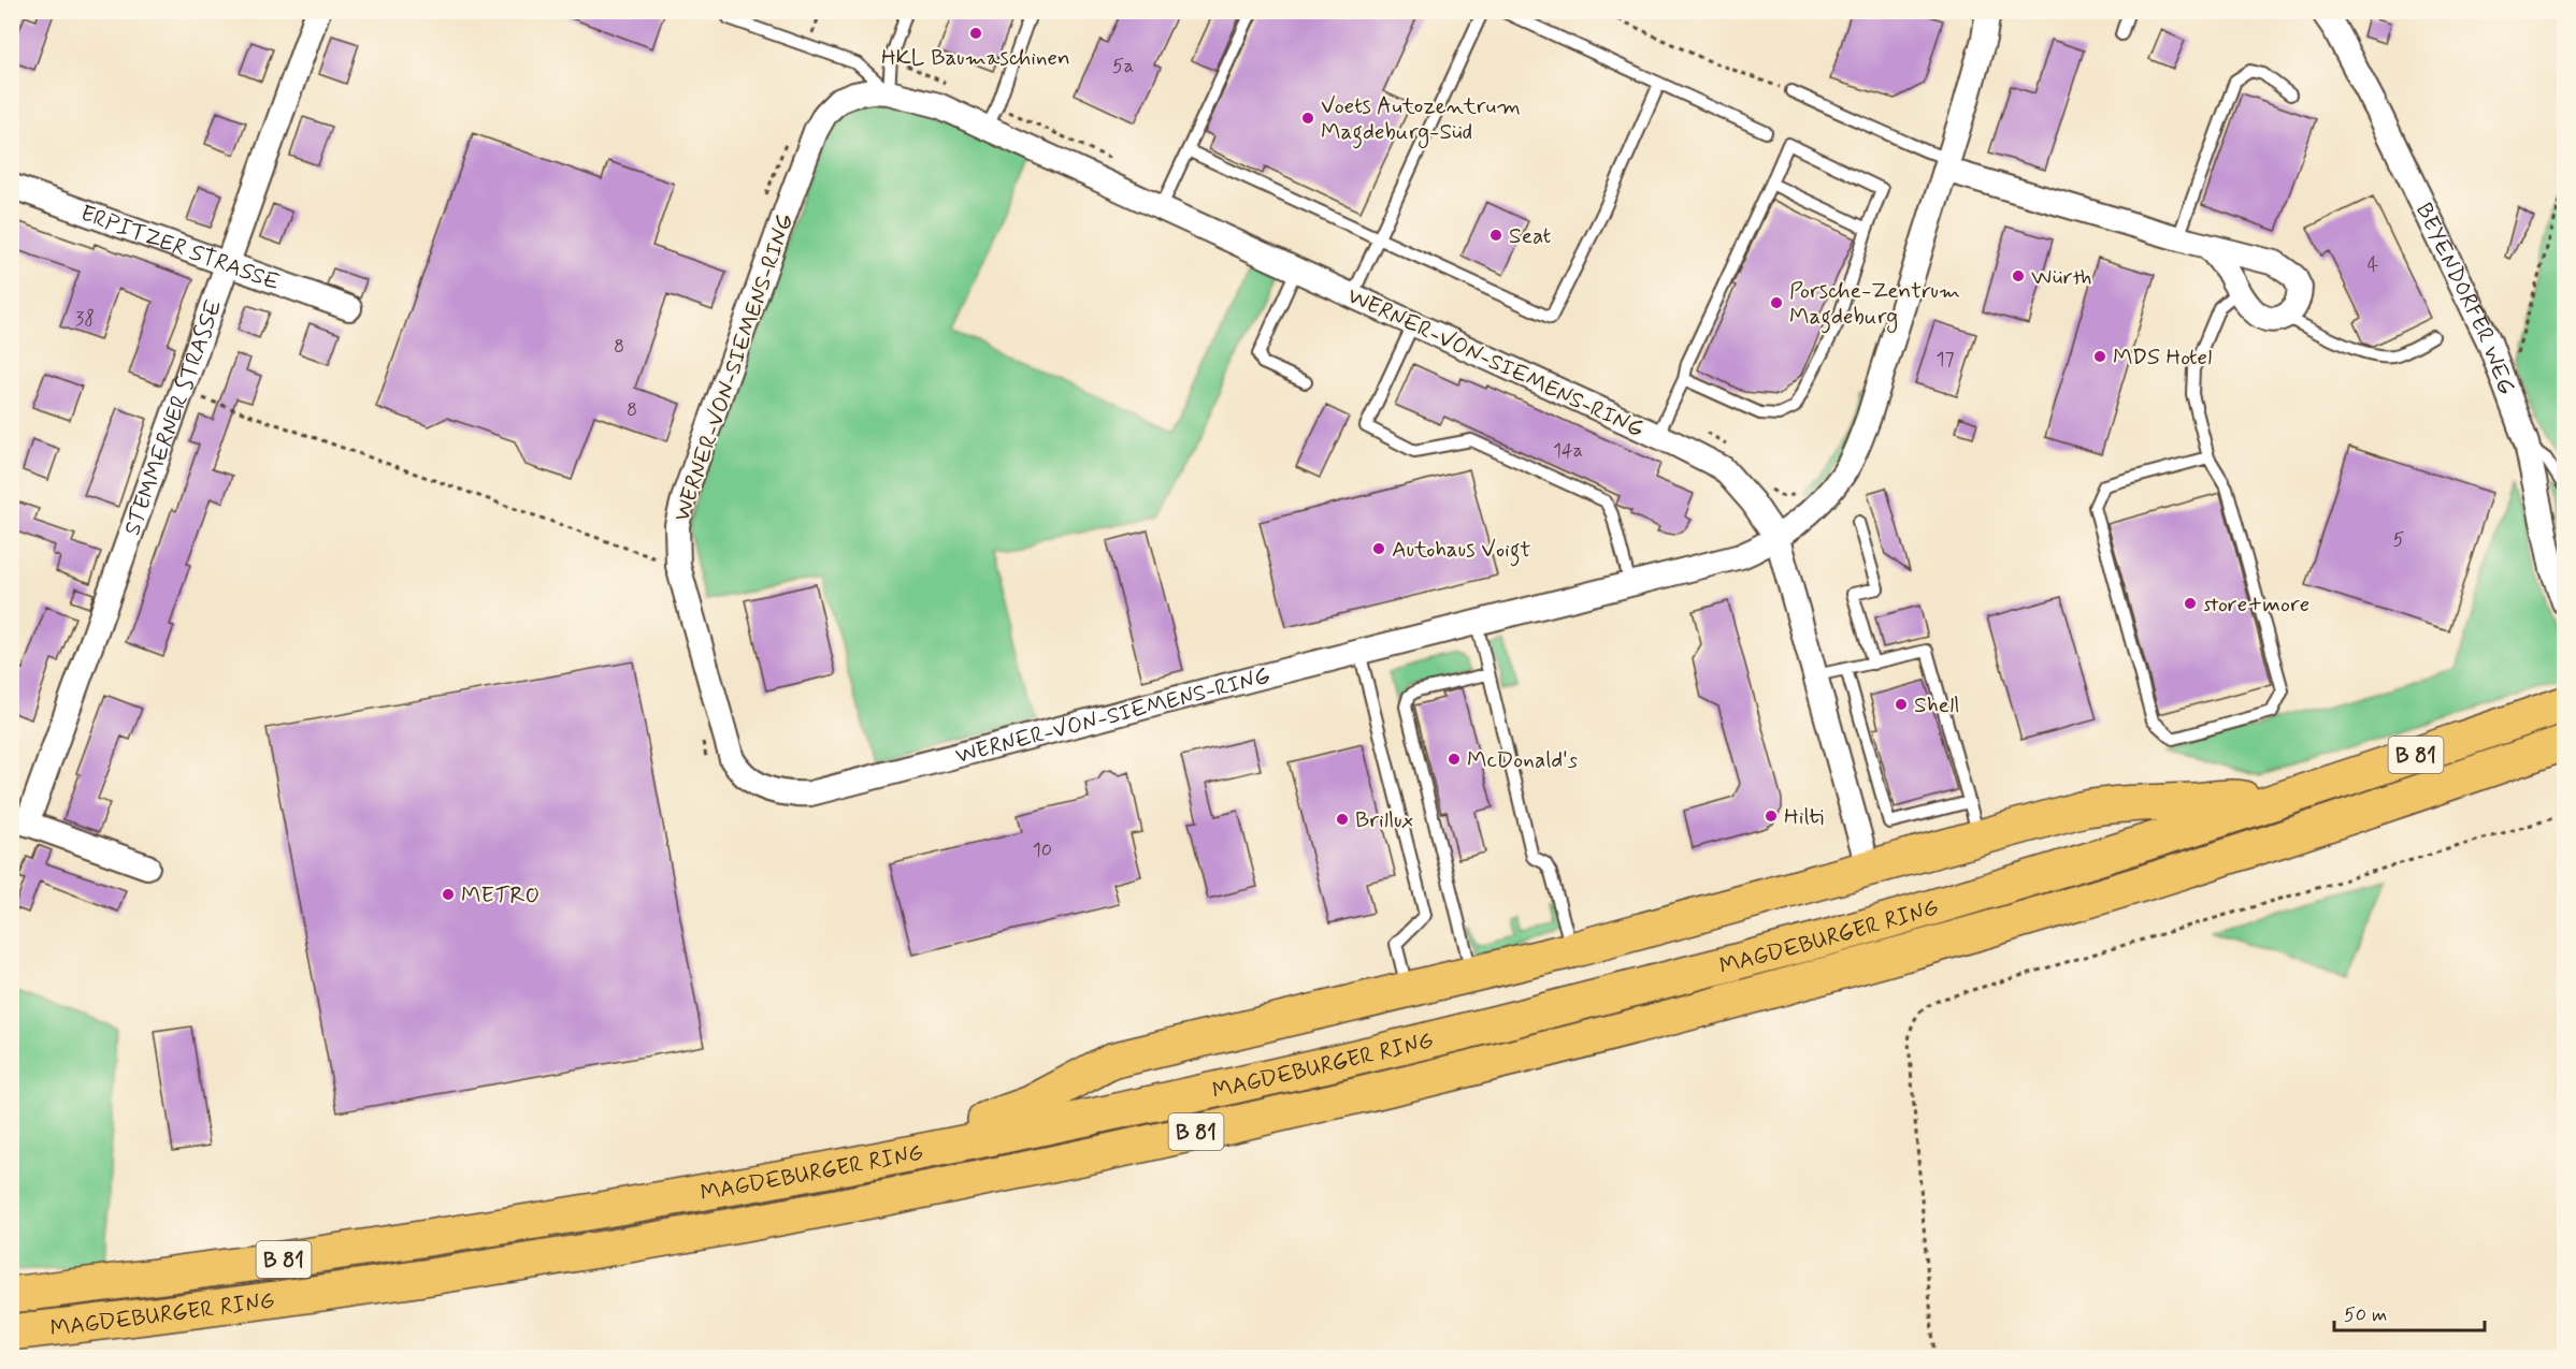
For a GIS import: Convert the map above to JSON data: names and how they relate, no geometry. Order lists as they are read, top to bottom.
{
  "streets": {
    "highway": ["B 81", "MAGDEBURGER RING"],
    "street": [
      "ERPITZER STRASSE",
      "BEYENDORFER WEG",
      "WERNER-VON-SIEMENS-RING",
      "STEMMERNER STRASSE"
    ]
  },
  "crossings": [
    ["ERPITZER STRASSE", "STEMMERNER STRASSE"]
  ],
  "places": [
    "HKL Baumaschinen",
    "Voets Autozentrum Magdeburg-Süd",
    "Seat",
    "Würth",
    "Porsche-Zentrum Magdeburg",
    "MDS Hotel",
    "Autohaus Voigt",
    "store+more",
    "Shell",
    "McDonald's",
    "Hilti",
    "Brillux",
    "METRO"
  ],
  "house_numbers": [
    "5a",
    "4",
    "38",
    "8",
    "17",
    "8",
    "14a",
    "5",
    "10"
  ],
  "scale_bar": "50 m"
}
